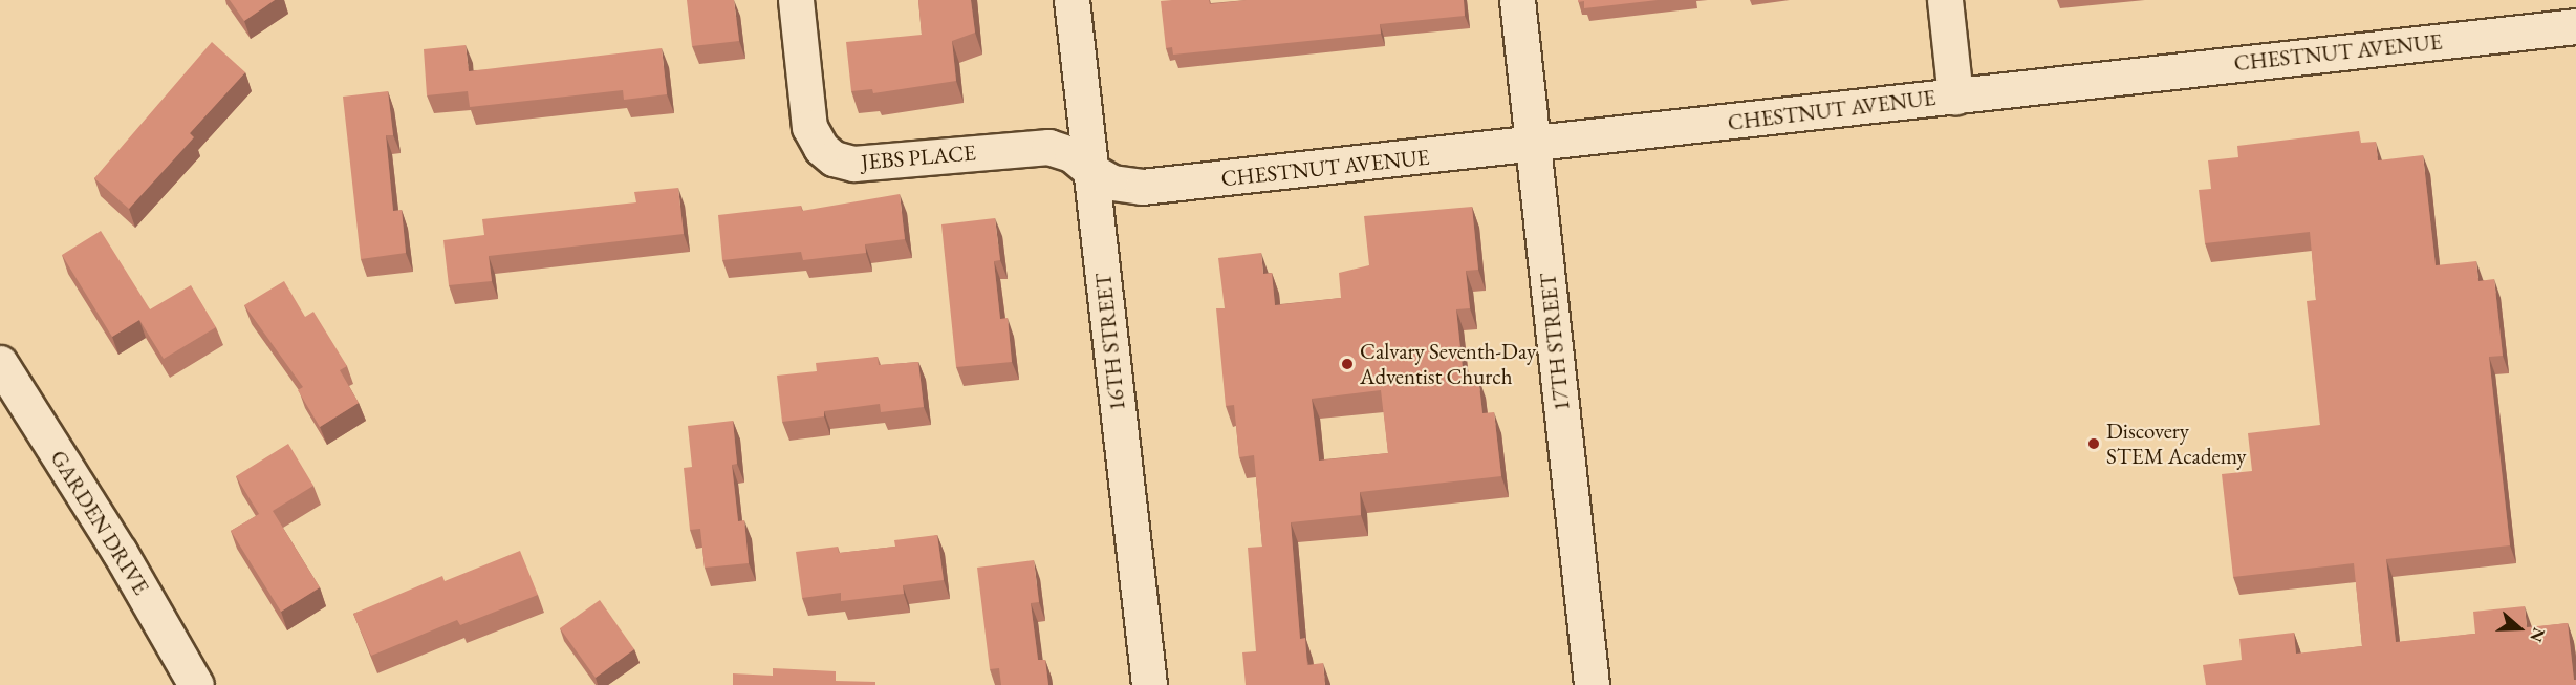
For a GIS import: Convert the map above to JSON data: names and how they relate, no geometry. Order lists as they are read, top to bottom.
{
  "streets": {
    "street": [
      "CHESTNUT AVENUE",
      "JEBS PLACE",
      "16TH STREET",
      "17TH STREET",
      "GARDEN DRIVE"
    ]
  },
  "crossings": [
    ["CHESTNUT AVENUE", "JEBS PLACE"],
    ["CHESTNUT AVENUE", "16TH STREET"],
    ["CHESTNUT AVENUE", "17TH STREET"],
    ["JEBS PLACE", "16TH STREET"]
  ],
  "places": ["Calvary Seventh-Day Adventist Church", "Discovery STEM Academy"],
  "north": "right"
}
